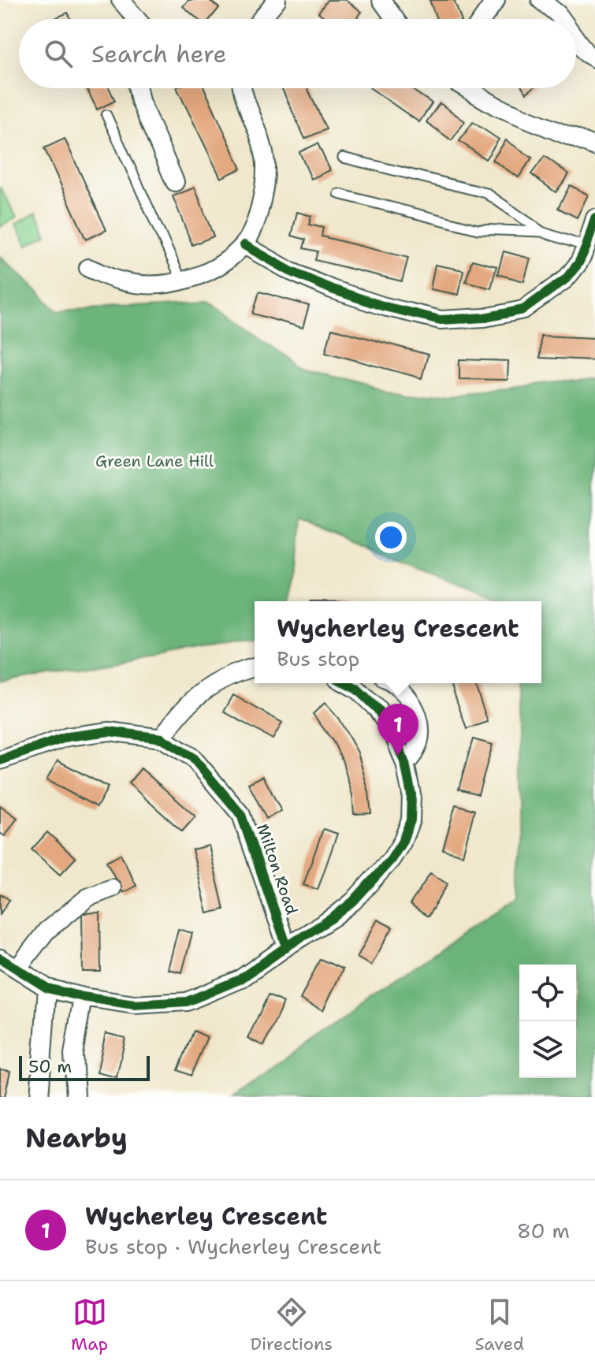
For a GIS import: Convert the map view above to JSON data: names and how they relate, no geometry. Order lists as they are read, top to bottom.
{
  "streets": {
    "street": ["Milton Road"]
  },
  "parks": ["Green Lane Hill"],
  "scale_bar": "50 m",
  "page": {
    "search": "Search here",
    "popup": ["Wycherley Crescent", "Bus stop"],
    "pins": "1",
    "scale": "50 m",
    "heading": "Nearby",
    "list": [
      {
        "mark": "1",
        "name": "Wycherley Crescent",
        "note": "Bus stop · Wycherley Crescent",
        "value": "80 m"
      }
    ],
    "nav": ["Map", "Directions", "Saved"]
  }
}
